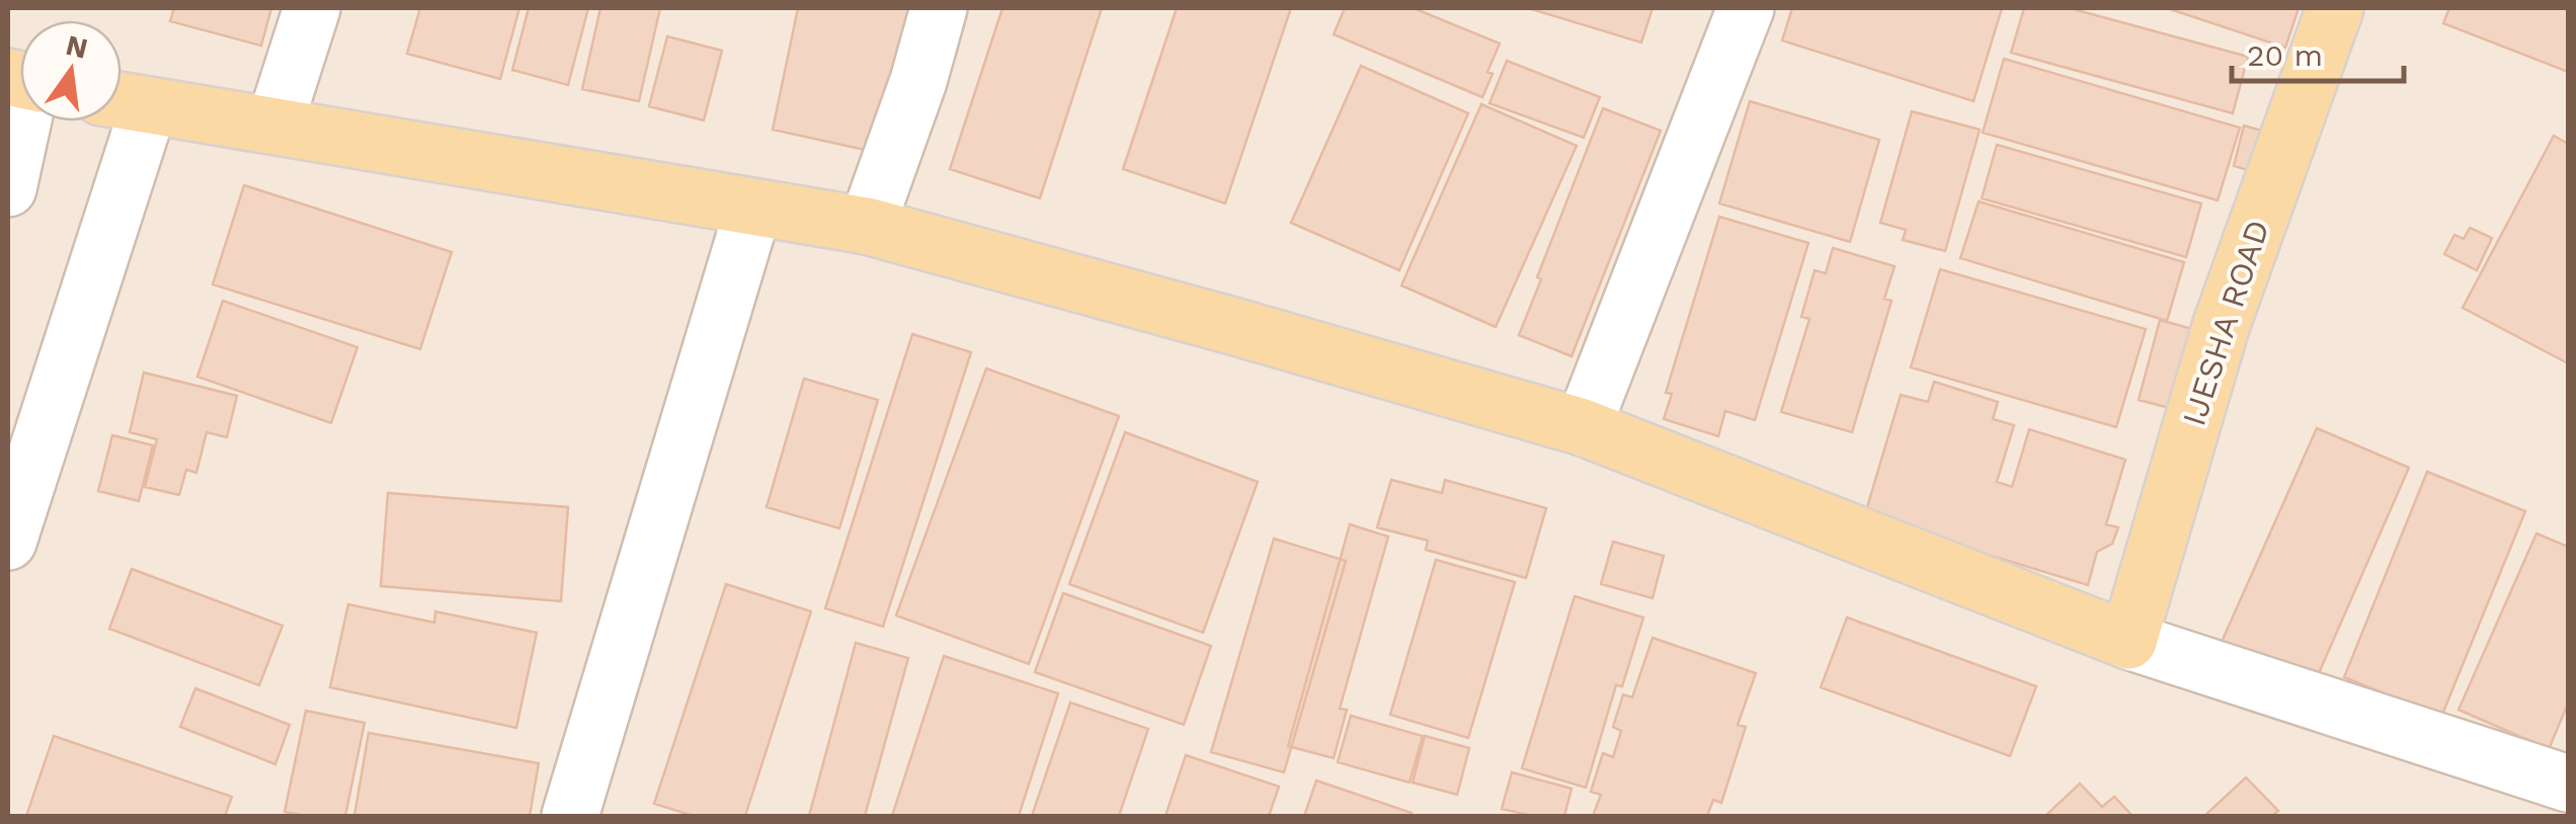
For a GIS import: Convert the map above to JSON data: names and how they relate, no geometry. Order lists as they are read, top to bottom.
{
  "streets": {
    "main road": ["IJESHA ROAD"]
  },
  "scale_bar": "20 m",
  "north": "top"
}
